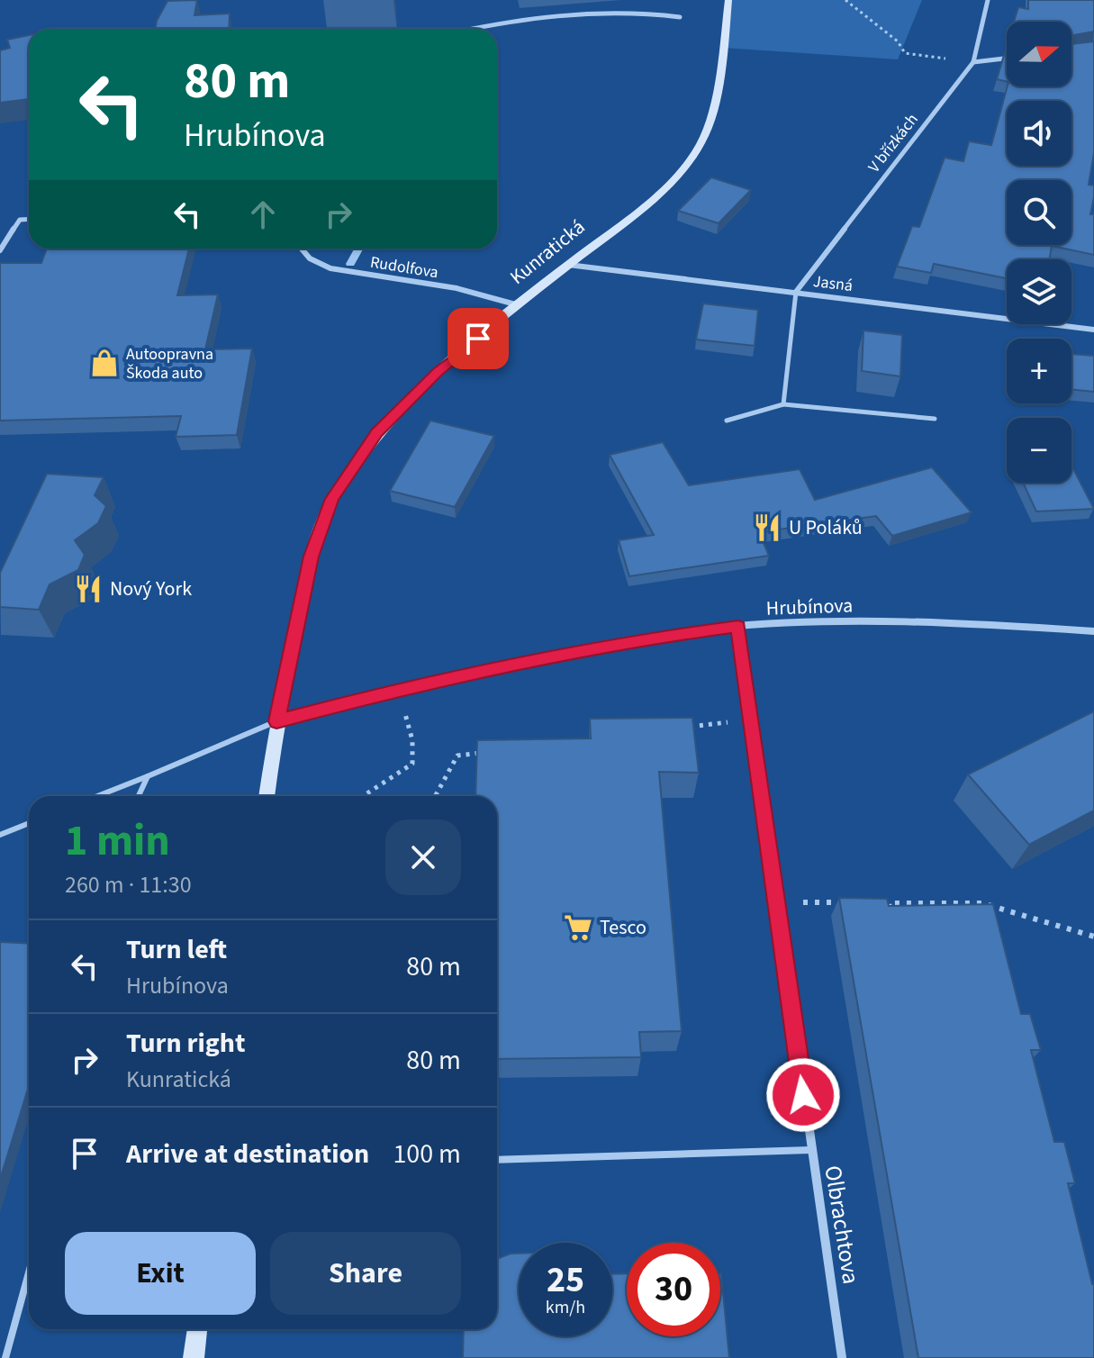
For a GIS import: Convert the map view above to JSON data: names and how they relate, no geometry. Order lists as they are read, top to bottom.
{
  "streets": {
    "street": [
      "V břízkách",
      "Kunratická",
      "Rudolfova",
      "Jasná",
      "Hrubínova",
      "Olbrachtova"
    ]
  },
  "crossings": [
    ["V břízkách", "Jasná"],
    ["Kunratická", "Rudolfova"],
    ["Kunratická", "Jasná"],
    ["Kunratická", "Hrubínova"],
    ["Hrubínova", "Olbrachtova"]
  ],
  "places": {
    "shop": ["Autoopravna Škoda auto"],
    "restaurant": ["U Poláků", "Nový York"],
    "supermarket": ["Tesco"]
  },
  "north": "right",
  "page": {
    "map_buttons": ["+", "−"],
    "turn": ["80 m", "Hrubínova"],
    "heading": ["1 min", "260 m · 11:30"],
    "list": [
      {
        "name": "Turn left",
        "note": "Hrubínova",
        "value": "80 m"
      },
      {
        "name": "Turn right",
        "note": "Kunratická",
        "value": "80 m"
      },
      {
        "name": "Arrive at destination",
        "value": "100 m"
      }
    ],
    "buttons": ["Exit", "Share"],
    "speed": "25 km/h",
    "limit": "30"
  }
}
